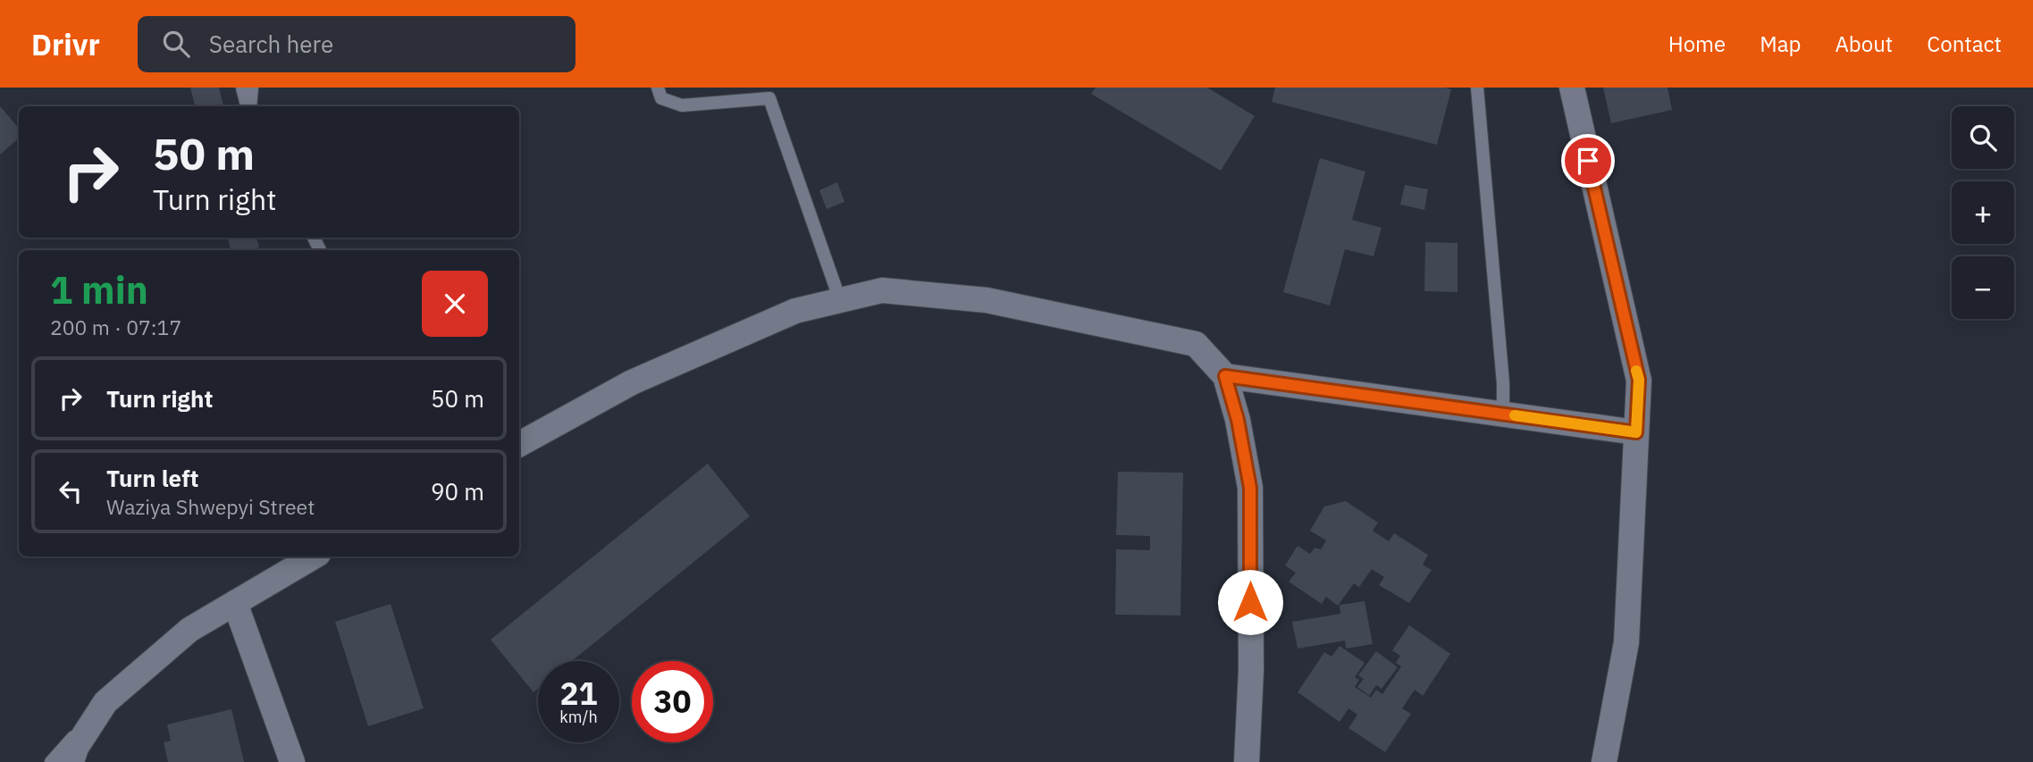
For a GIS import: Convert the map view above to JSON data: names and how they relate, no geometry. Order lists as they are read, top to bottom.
{
  "page": {
    "header": "Drivr",
    "search": "Search here",
    "nav": [
      "Home",
      "Map",
      "About",
      "Contact"
    ],
    "map_buttons": ["+", "−"],
    "turn": ["50 m", "Turn right"],
    "heading": ["1 min", "200 m · 07:17"],
    "list": [
      {
        "name": "Turn right",
        "value": "50 m"
      },
      {
        "name": "Turn left",
        "note": "Waziya Shwepyi Street",
        "value": "90 m"
      }
    ],
    "speed": "21 km/h",
    "limit": "30"
  }
}
